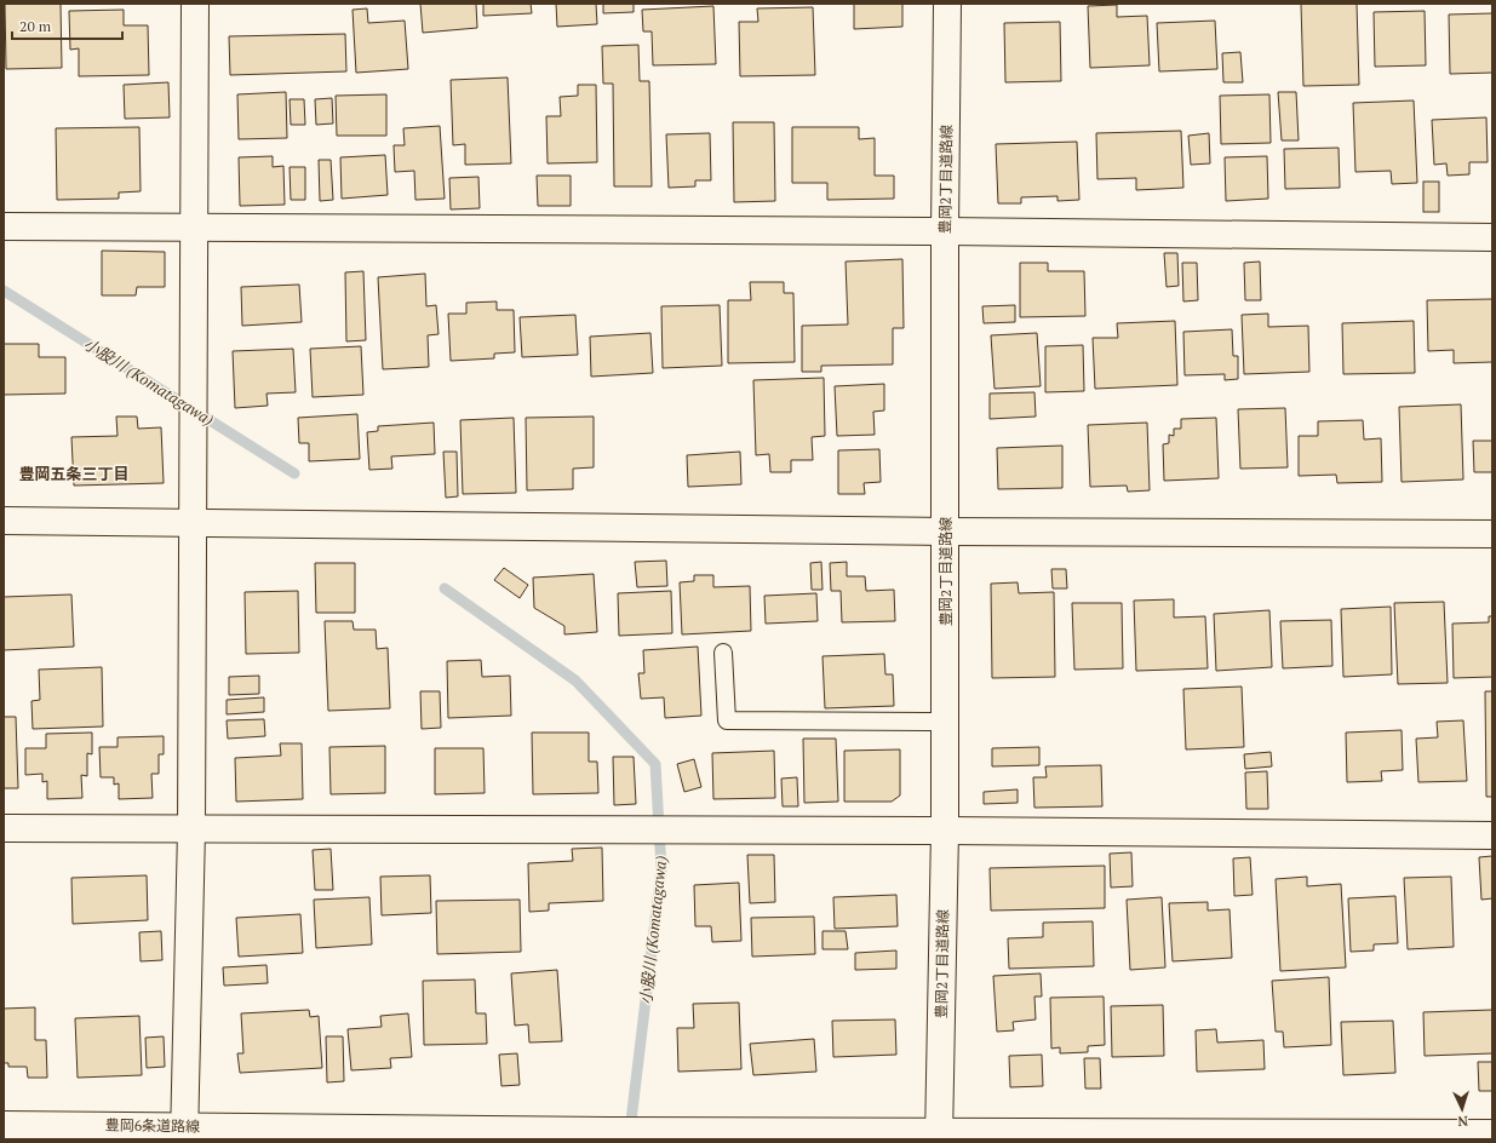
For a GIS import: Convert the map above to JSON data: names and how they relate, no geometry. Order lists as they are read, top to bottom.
{
  "streets": {
    "street": ["豊岡2丁目道路線", "豊岡6条道路線"]
  },
  "crossings": [
    ["豊岡2丁目道路線", "豊岡6条道路線"]
  ],
  "districts": ["豊岡五条三丁目"],
  "water": ["小股川 (Komatagawa)"],
  "scale_bar": "20 m",
  "north": "bottom"
}
